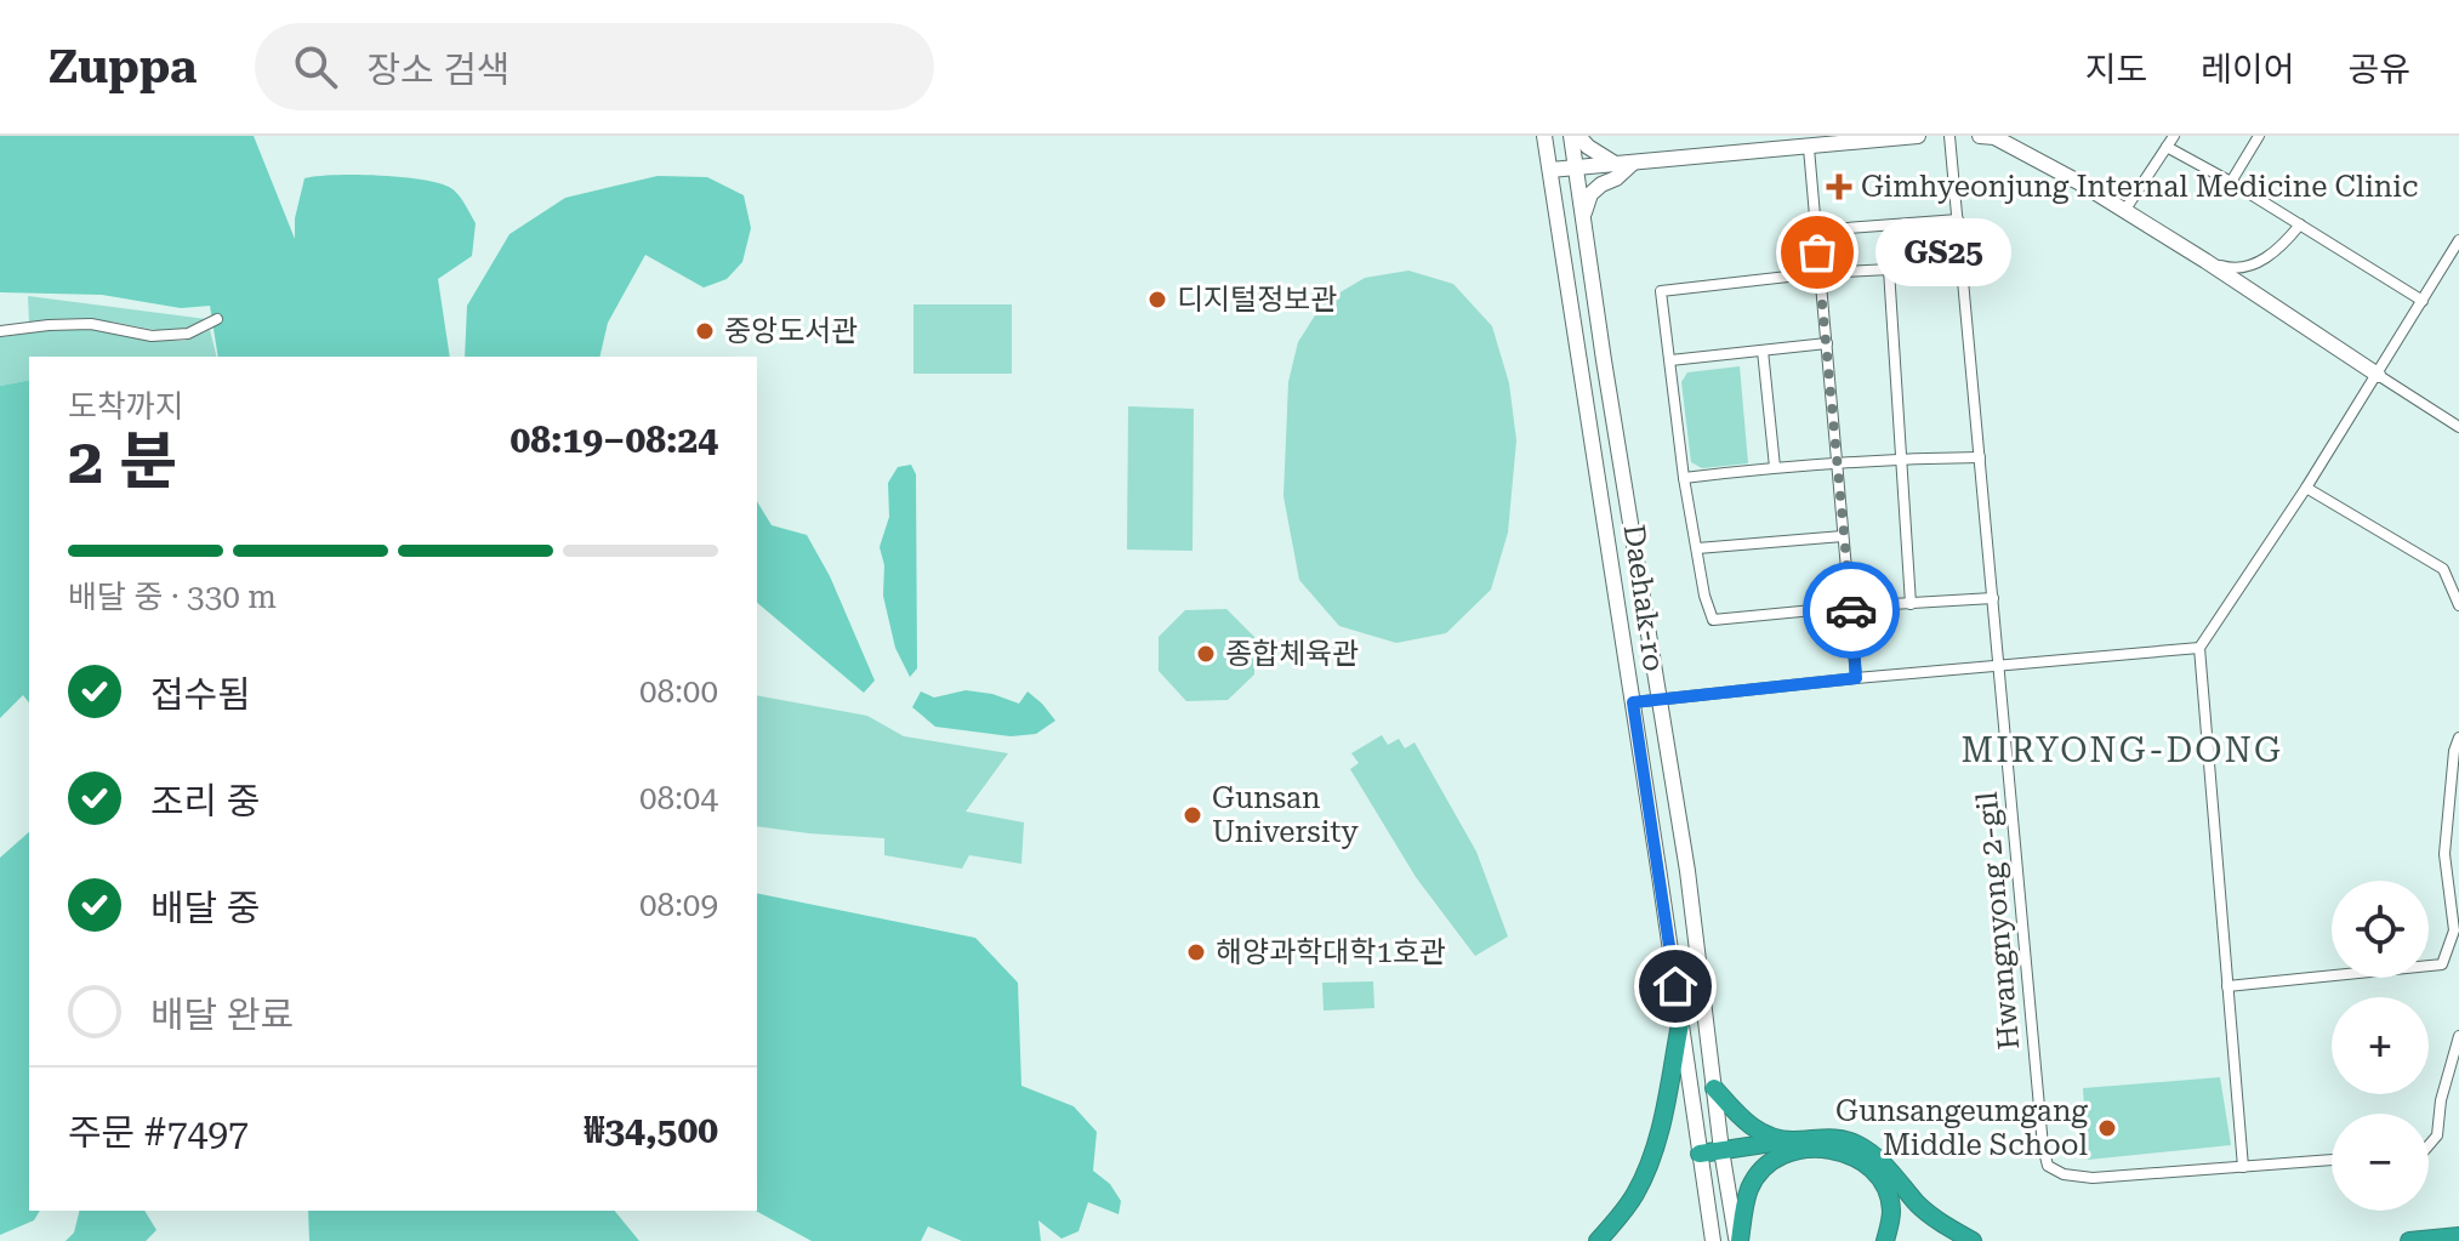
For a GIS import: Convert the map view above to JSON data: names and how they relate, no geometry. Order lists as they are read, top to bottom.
{
  "streets": {
    "street": ["Daehak-ro", "Hwangnyong 2-gil"]
  },
  "districts": ["MIRYONG-DONG"],
  "places": {
    "health": ["Gimhyeonjung Internal Medicine Clinic"],
    "other": [
      "GS25",
      "디지털정보관",
      "중앙도서관",
      "종합체육관",
      "Gunsan University",
      "해양과학대학1호관",
      "Gunsangeumgang Middle School"
    ]
  },
  "page": {
    "header": "Zuppa",
    "search": "장소 검색",
    "nav": ["지도", "레이어", "공유"],
    "bubble": "GS25",
    "heading": ["2 분", "도착까지", "08:19–08:24"],
    "panel": ["주문 #7497", "₩34,500"],
    "bar": "배달 중 · 330 m",
    "list": [
      ["접수됨", "08:00"],
      ["조리 중", "08:04"],
      ["배달 중", "08:09"],
      "배달 완료"
    ],
    "map_buttons": ["+", "−"]
  }
}
